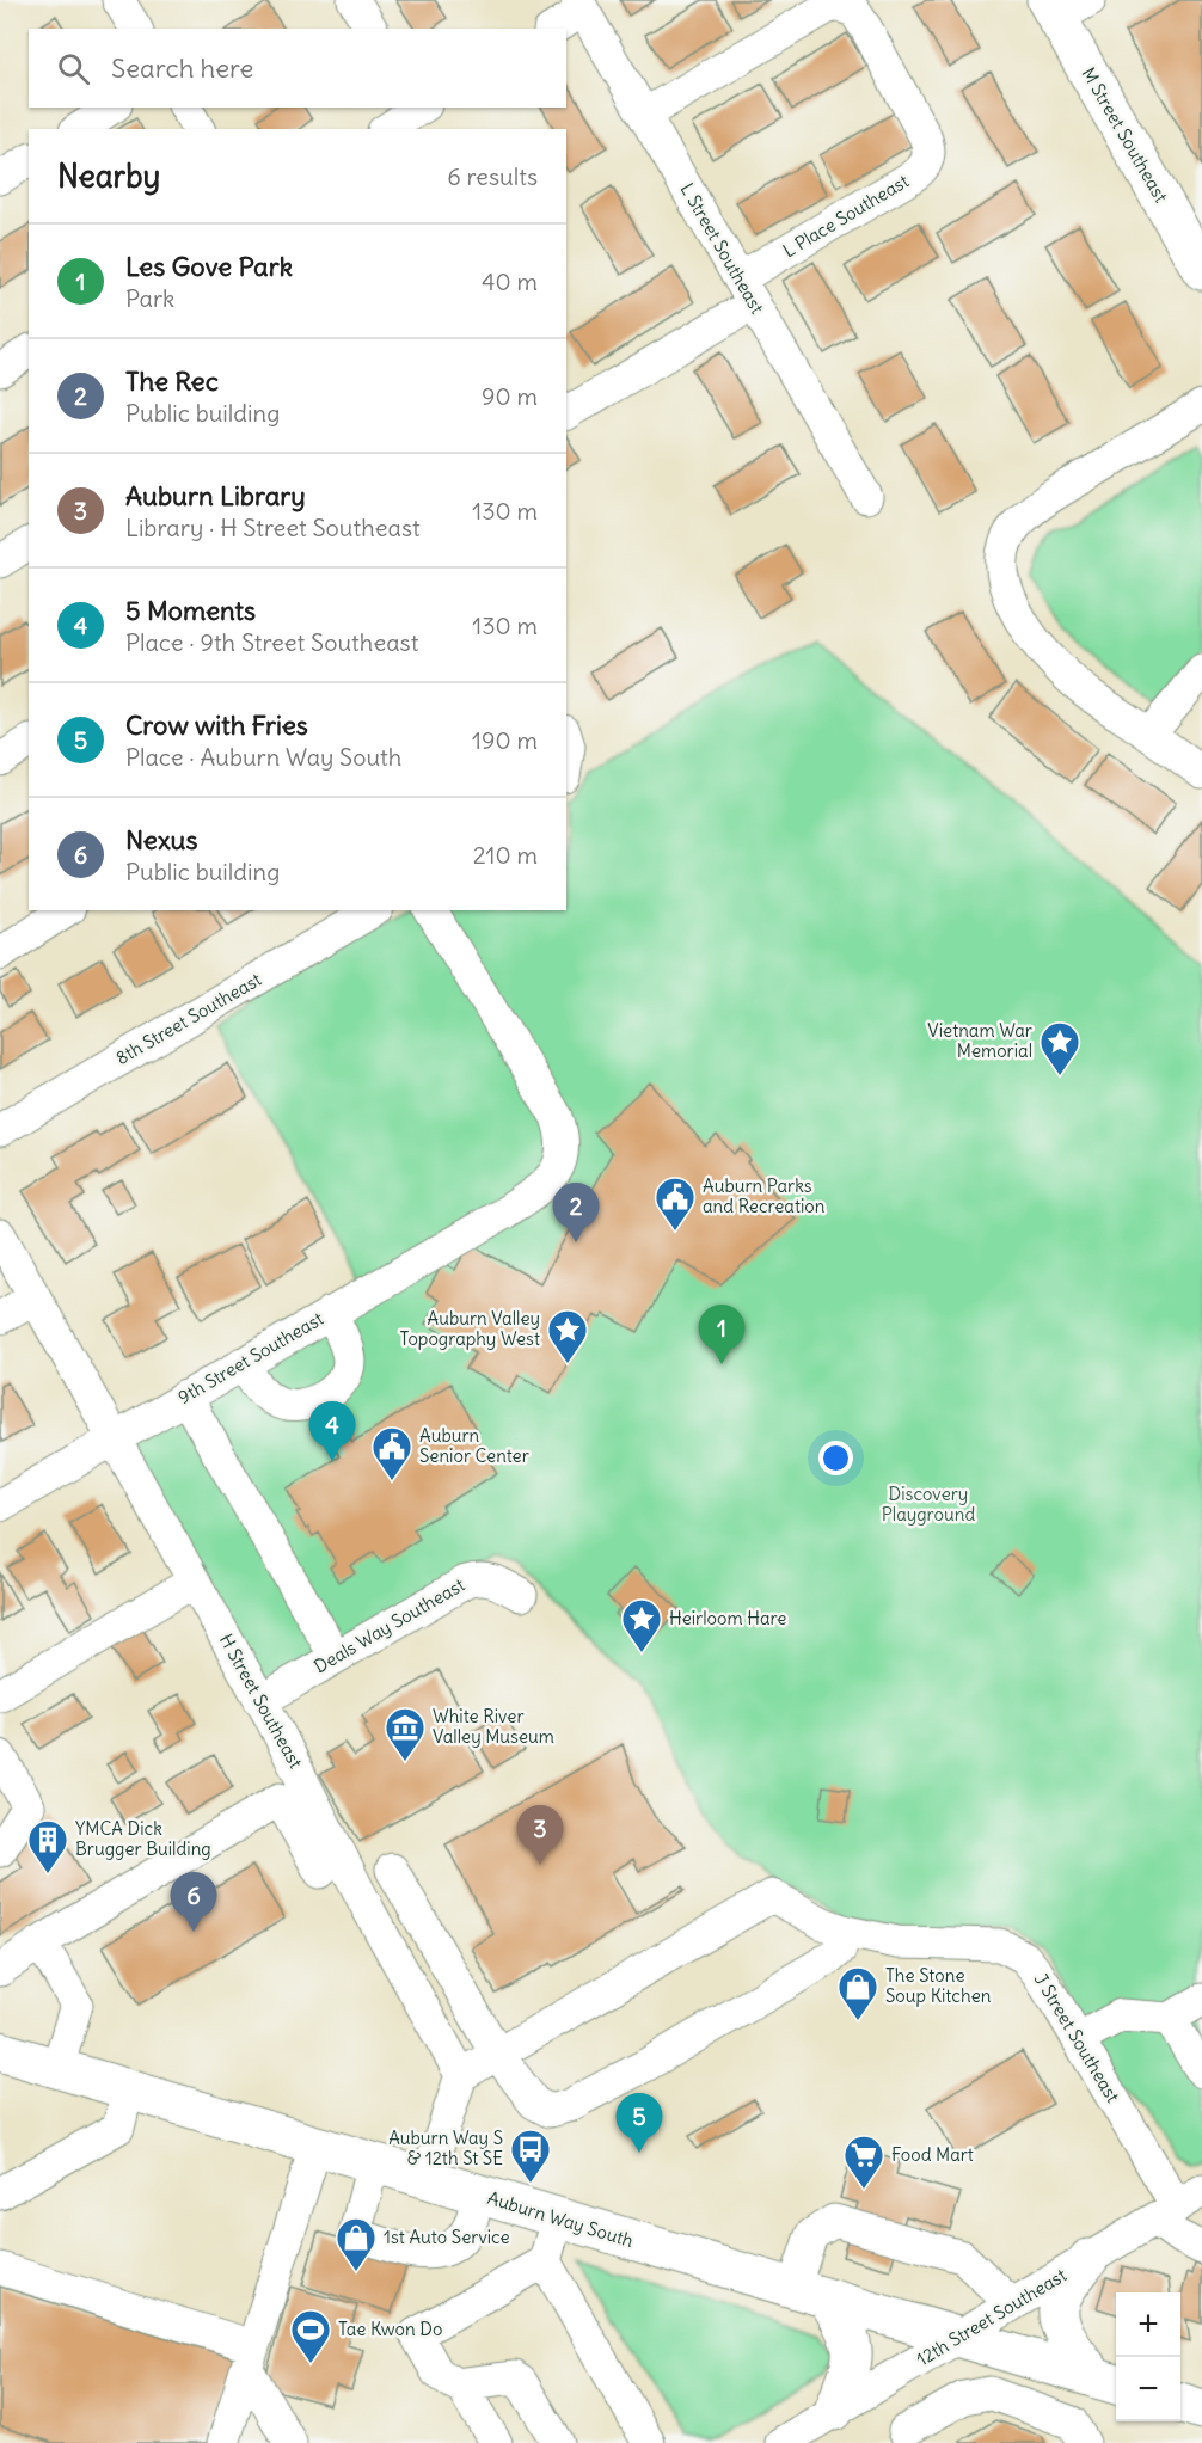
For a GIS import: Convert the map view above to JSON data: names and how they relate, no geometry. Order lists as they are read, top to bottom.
{
  "streets": {
    "main road": ["M Street Southeast", "Auburn Way South"],
    "street": [
      "L Place Southeast",
      "L Street Southeast",
      "8th Street Southeast",
      "9th Street Southeast",
      "Deals Way Southeast",
      "H Street Southeast",
      "J Street Southeast",
      "12th Street Southeast"
    ]
  },
  "crossings": [
    ["L Place Southeast", "L Street Southeast"],
    ["9th Street Southeast", "H Street Southeast"],
    ["Deals Way Southeast", "H Street Southeast"],
    ["J Street Southeast", "12th Street Southeast"],
    ["Auburn Way South", "12th Street Southeast"]
  ],
  "parks": ["Discovery Playground"],
  "places": {
    "place": ["Vietnam War Memorial", "Auburn Valley Topography West", "Heirloom Hare"],
    "public building": ["Auburn Parks and Recreation", "Auburn Senior Center"],
    "museum": ["White River Valley Museum"],
    "building": ["YMCA Dick Brugger Building"],
    "shop": ["The Stone Soup Kitchen", "1st Auto Service"],
    "bus stop": ["Auburn Way S & 12th St SE"],
    "supermarket": ["Food Mart"],
    "sports": ["Tae Kwon Do"]
  },
  "page": {
    "search": "Search here",
    "heading": ["Nearby", "6 results"],
    "list": [
      {
        "mark": "1",
        "name": "Les Gove Park",
        "note": "Park",
        "value": "40 m"
      },
      {
        "mark": "2",
        "name": "The Rec",
        "note": "Public building",
        "value": "90 m"
      },
      {
        "mark": "3",
        "name": "Auburn Library",
        "note": "Library · H Street Southeast",
        "value": "130 m"
      },
      {
        "mark": "4",
        "name": "5 Moments",
        "note": "Place · 9th Street Southeast",
        "value": "130 m"
      },
      {
        "mark": "5",
        "name": "Crow with Fries",
        "note": "Place · Auburn Way South",
        "value": "190 m"
      },
      {
        "mark": "6",
        "name": "Nexus",
        "note": "Public building",
        "value": "210 m"
      }
    ],
    "pins": [
      "2",
      "1",
      "4",
      "3",
      "6",
      "5"
    ],
    "map_buttons": ["+", "−"]
  }
}
